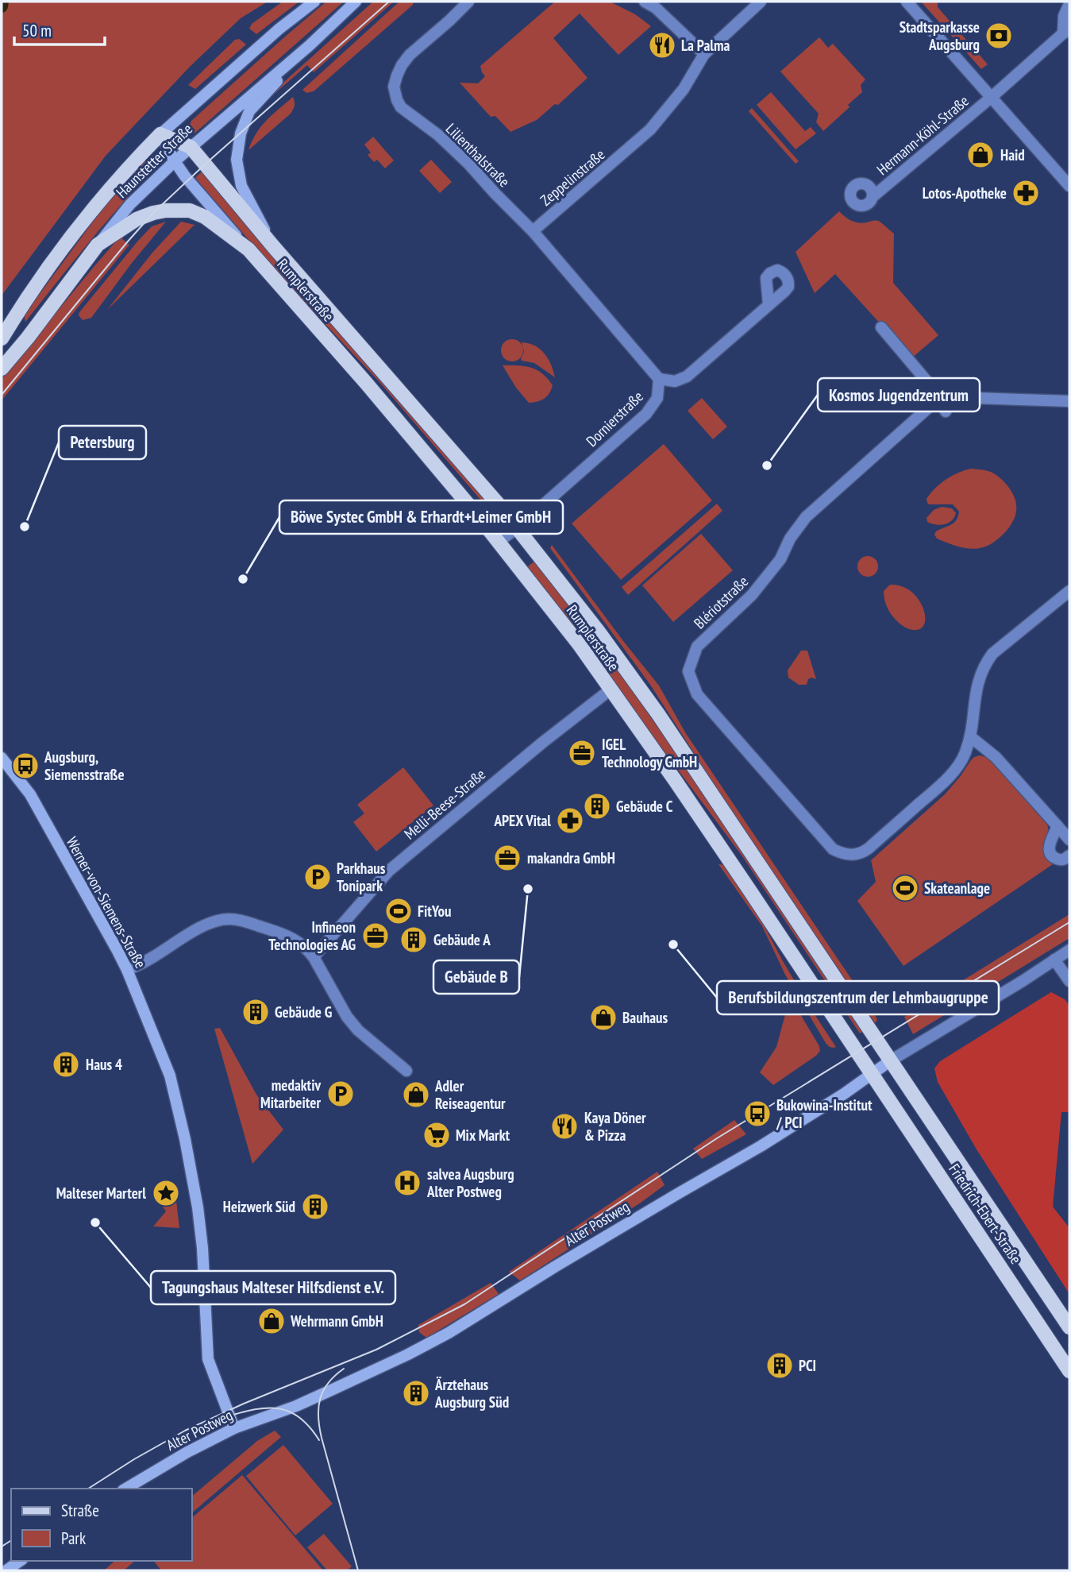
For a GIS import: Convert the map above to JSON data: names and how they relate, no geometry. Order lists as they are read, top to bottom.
{
  "streets": {
    "main road": ["Haunstetter Straße", "Rumplerstraße", "Friedrich-Ebert-Straße"],
    "street": [
      "Hermann-Köhl-Straße",
      "Lilienthalstraße",
      "Zeppelinstraße",
      "Dornierstraße",
      "Blériotstraße",
      "Melli-Beese-Straße",
      "Werner-von-Siemens-Straße",
      "Alter Postweg"
    ]
  },
  "crossings": [
    ["Lilienthalstraße", "Zeppelinstraße"],
    ["Haunstetter Straße", "Rumplerstraße"],
    ["Rumplerstraße", "Dornierstraße"],
    ["Rumplerstraße", "Melli-Beese-Straße"],
    ["Rumplerstraße", "Friedrich-Ebert-Straße"],
    ["Rumplerstraße", "Alter Postweg"],
    ["Werner-von-Siemens-Straße", "Alter Postweg"],
    ["Friedrich-Ebert-Straße", "Alter Postweg"]
  ],
  "places": {
    "bank": ["Stadtsparkasse Augsburg"],
    "restaurant": ["La Palma", "Kaya Döner & Pizza"],
    "shop": [
      "Haid",
      "Bauhaus",
      "Adler Reiseagentur",
      "Wehrmann GmbH"
    ],
    "pharmacy": ["Lotos-Apotheke", "APEX Vital"],
    "other": [
      "Kosmos Jugendzentrum",
      "Petersburg",
      "Böwe Systec GmbH & Erhardt+Leimer GmbH",
      "Gebäude B",
      "Berufsbildungszentrum der Lehmbaugruppe",
      "Tagungshaus Malteser Hilfsdienst e.V."
    ],
    "office": ["IGEL Technology GmbH", "makandra GmbH", "Infineon Technologies AG"],
    "bus stop": ["Augsburg, Siemensstraße", "Bukowina-Institut / PCI"],
    "building": [
      "Gebäude C",
      "Gebäude A",
      "Gebäude G",
      "Haus 4",
      "Heizwerk Süd",
      "PCI",
      "Ärztehaus Augsburg Süd"
    ],
    "parking": ["Parkhaus Tonipark", "medaktiv Mitarbeiter"],
    "sports": ["Skateanlage", "FitYou"],
    "supermarket": ["Mix Markt"],
    "hospital": ["salvea Augsburg Alter Postweg"],
    "place": ["Malteser Marterl"]
  },
  "legend": ["Straße", "Park"],
  "scale_bar": "50 m"
}
